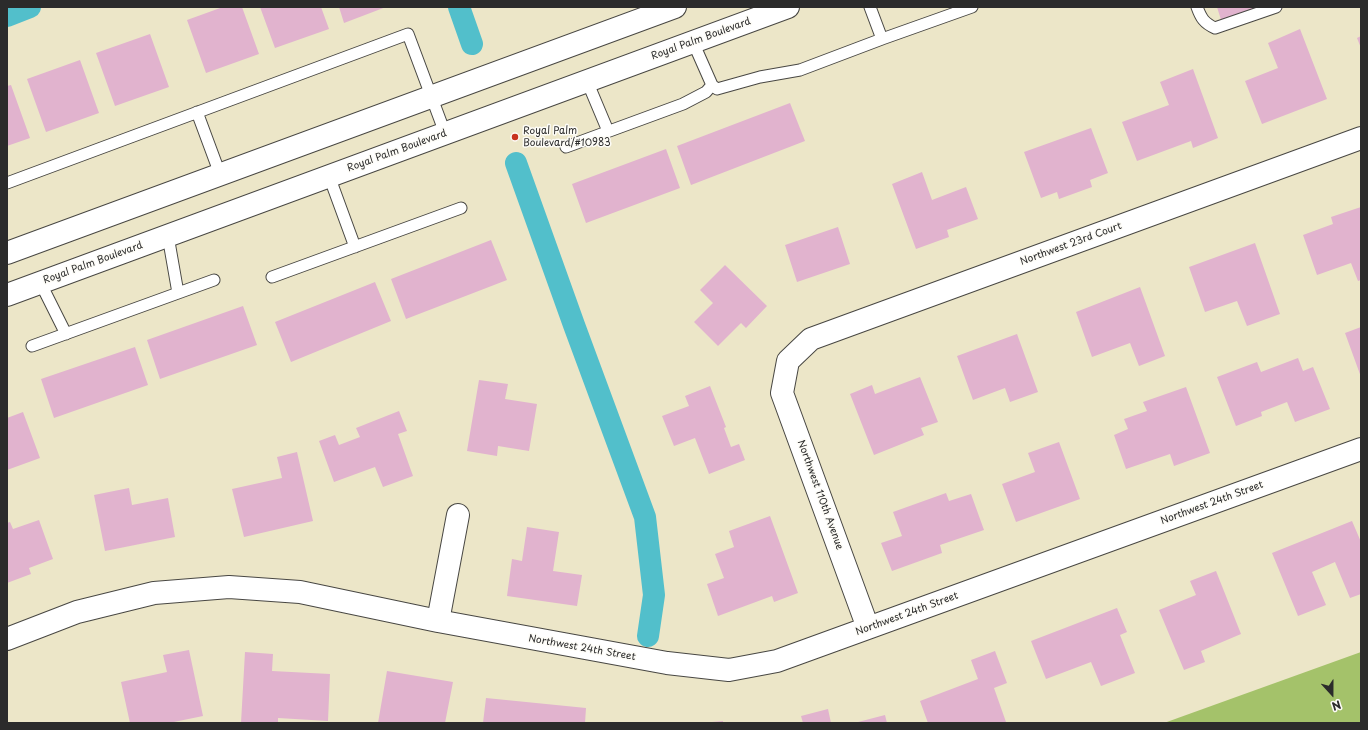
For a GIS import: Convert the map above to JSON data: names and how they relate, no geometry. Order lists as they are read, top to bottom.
{
  "streets": {
    "street": [
      "Royal Palm Boulevard",
      "Northwest 23rd Court",
      "Northwest 110th Avenue",
      "Northwest 24th Street"
    ]
  },
  "crossings": [
    ["Northwest 23rd Court", "Northwest 110th Avenue"],
    ["Northwest 110th Avenue", "Northwest 24th Street"]
  ],
  "places": ["Royal Palm Boulevard/#10983"],
  "north": "bottom"
}
